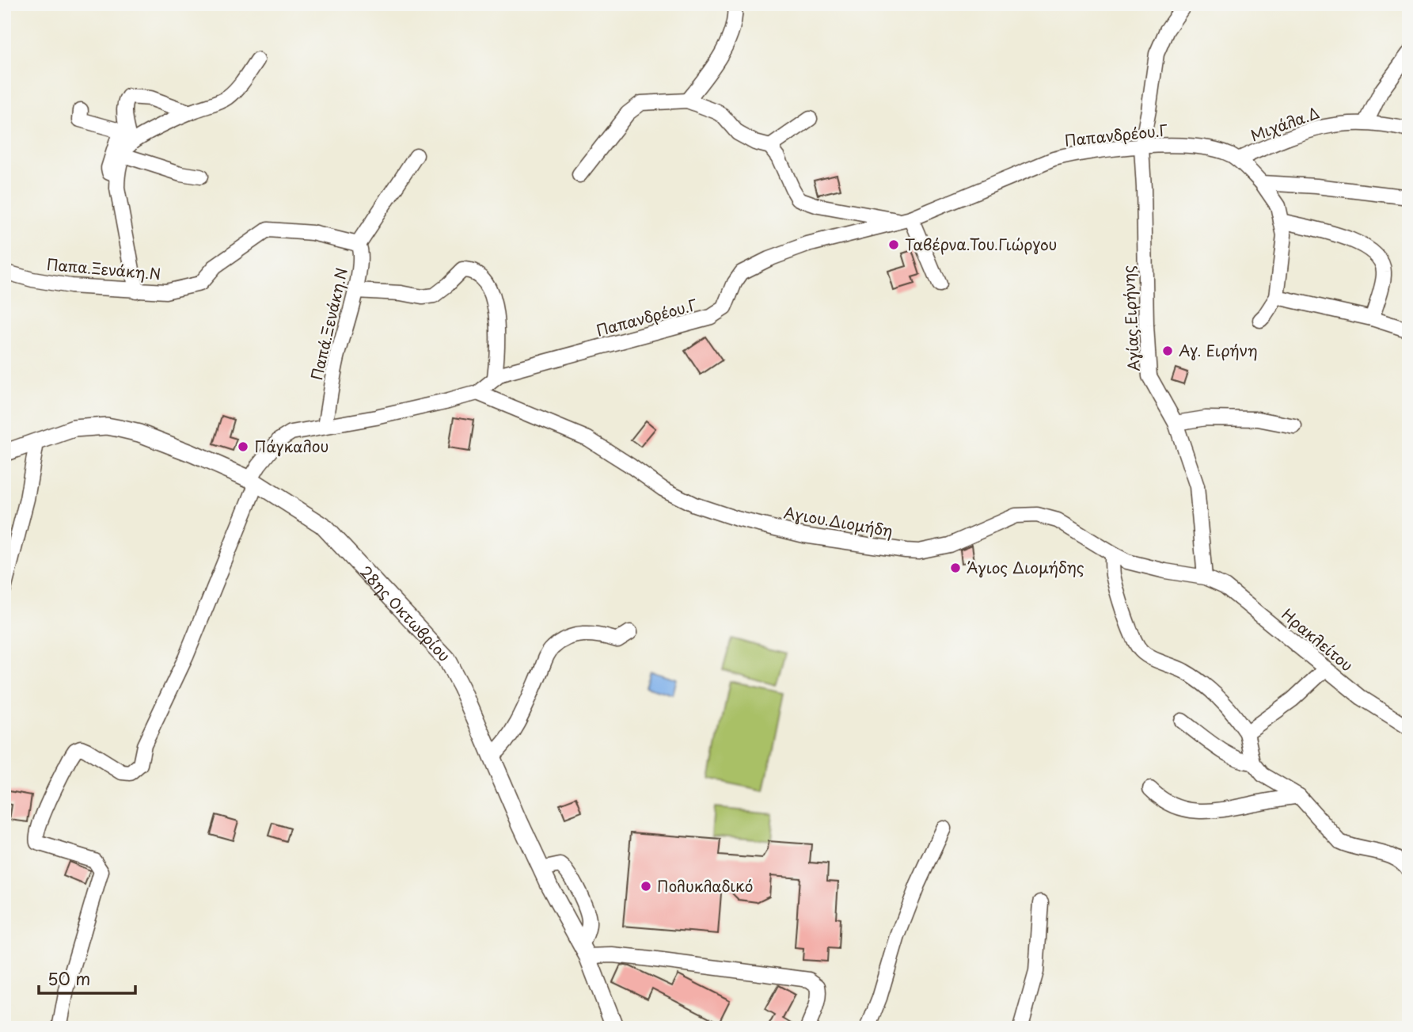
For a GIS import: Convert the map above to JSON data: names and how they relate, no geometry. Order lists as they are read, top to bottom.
{
  "streets": {
    "main road": ["28ης Οκτωβρίου"],
    "street": [
      "Μιχάλα.Δ",
      "Παπανδρέου.Γ",
      "Παπα.Ξενάκη.Ν",
      "Αγίας.Ειρήνης",
      "Παπά.Ξενάκη.Ν",
      "Αγιου.Διομήδη",
      "Ηρακλείτου"
    ]
  },
  "crossings": [
    ["Μιχάλα.Δ", "Παπανδρέου.Γ"],
    ["Παπανδρέου.Γ", "Αγίας.Ειρήνης"],
    ["Παπανδρέου.Γ", "Παπά.Ξενάκη.Ν"],
    ["Παπανδρέου.Γ", "Αγιου.Διομήδη"],
    ["Παπανδρέου.Γ", "28ης Οκτωβρίου"],
    ["Παπα.Ξενάκη.Ν", "Παπά.Ξενάκη.Ν"],
    ["Αγίας.Ειρήνης", "Αγιου.Διομήδη"],
    ["Αγίας.Ειρήνης", "Ηρακλείτου"],
    ["Αγιου.Διομήδη", "Ηρακλείτου"]
  ],
  "places": [
    "Ταβέρνα.Του.Γιώργου",
    "Αγ. Ειρήνη",
    "Πάγκαλου",
    "Άγιος Διομήδης",
    "Πολυκλαδικό"
  ],
  "scale_bar": "50 m"
}
